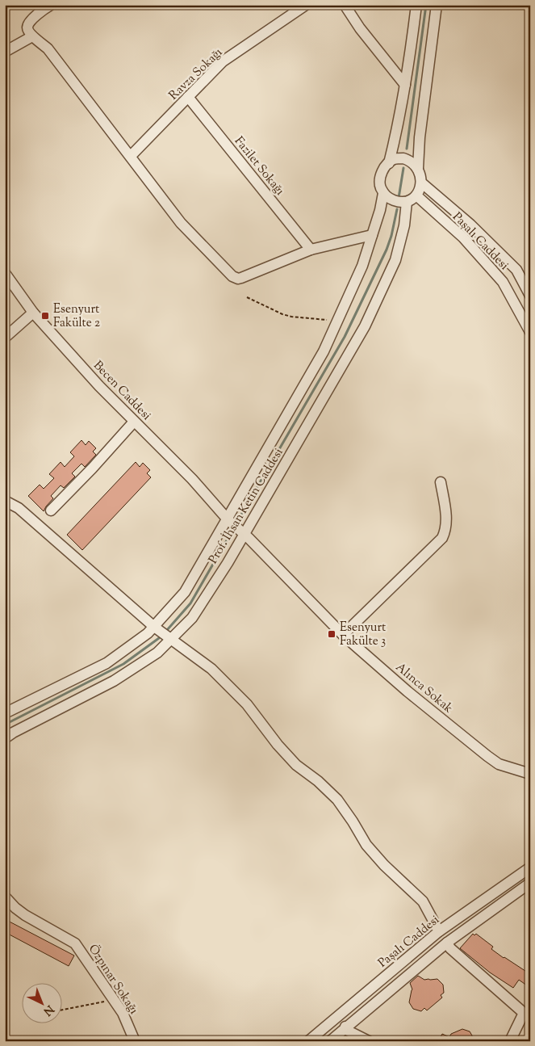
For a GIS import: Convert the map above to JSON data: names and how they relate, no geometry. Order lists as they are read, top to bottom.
{
  "streets": {
    "street": [
      "Ravza Sokağı",
      "Fazilet Sokağı",
      "Paşalı Caddesi",
      "Becen Caddesi",
      "Prof. İhsan Ketin Caddesi",
      "Alınca Sokak",
      "Özpınar Sokağı"
    ]
  },
  "crossings": [
    ["Ravza Sokağı", "Fazilet Sokağı"],
    ["Paşalı Caddesi", "Prof. İhsan Ketin Caddesi"],
    ["Becen Caddesi", "Prof. İhsan Ketin Caddesi"],
    ["Becen Caddesi", "Alınca Sokak"],
    ["Prof. İhsan Ketin Caddesi", "Alınca Sokak"]
  ],
  "places": {
    "transit": ["Esenyurt Fakülte 2", "Esenyurt Fakülte 3"]
  },
  "north": "bottom right"
}
